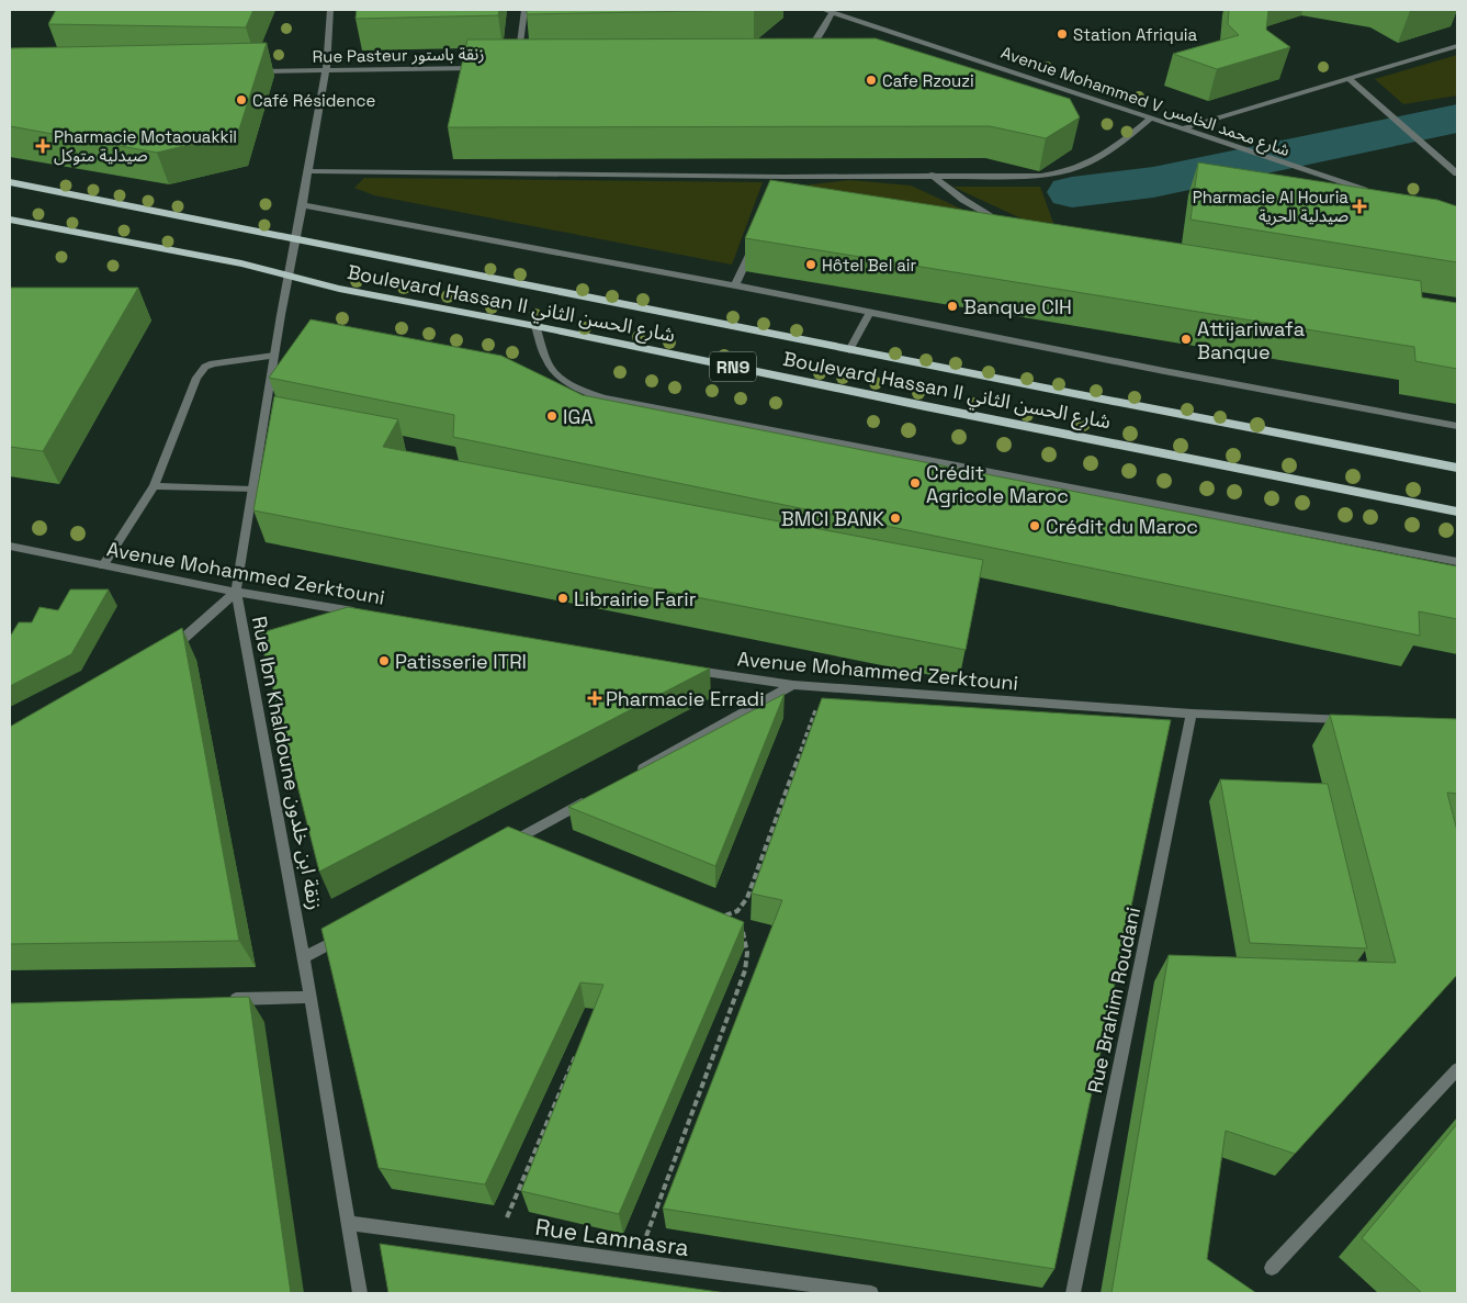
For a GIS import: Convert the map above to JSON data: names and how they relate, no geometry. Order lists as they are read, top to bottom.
{
  "streets": {
    "main road": ["Boulevard Hassan II شارع الحسن الثاني", "RN9"],
    "street": [
      "Rue Pasteur زنقة باستور",
      "Avenue Mohammed V شارع محمد الخامس",
      "Avenue Mohammed Zerktouni",
      "Rue Ibn Khaldoune زنقة ابن خلدون",
      "Rue Brahim Roudani",
      "Rue Lamnasra"
    ]
  },
  "crossings": [
    ["Rue Pasteur زنقة باستور", "Rue Ibn Khaldoune زنقة ابن خلدون"],
    ["Boulevard Hassan II شارع الحسن الثاني", "Rue Ibn Khaldoune زنقة ابن خلدون"],
    ["Avenue Mohammed Zerktouni", "Rue Ibn Khaldoune زنقة ابن خلدون"],
    ["Avenue Mohammed Zerktouni", "Rue Brahim Roudani"],
    ["Rue Ibn Khaldoune زنقة ابن خلدون", "Rue Lamnasra"]
  ],
  "places": {
    "other": [
      "Station Afriquia",
      "Cafe Rzouzi",
      "Café Résidence",
      "Hôtel Bel air",
      "Banque CIH",
      "Attijariwafa Banque",
      "IGA",
      "Crédit Agricole Maroc",
      "BMCI BANK",
      "Crédit du Maroc",
      "Librairie Farir",
      "Patisserie ITRI"
    ],
    "health": ["Pharmacie Motaouakkil صيدلية متوكل", "Pharmacie Al Houria صيدلية الحرية", "Pharmacie Erradi"]
  }
}
